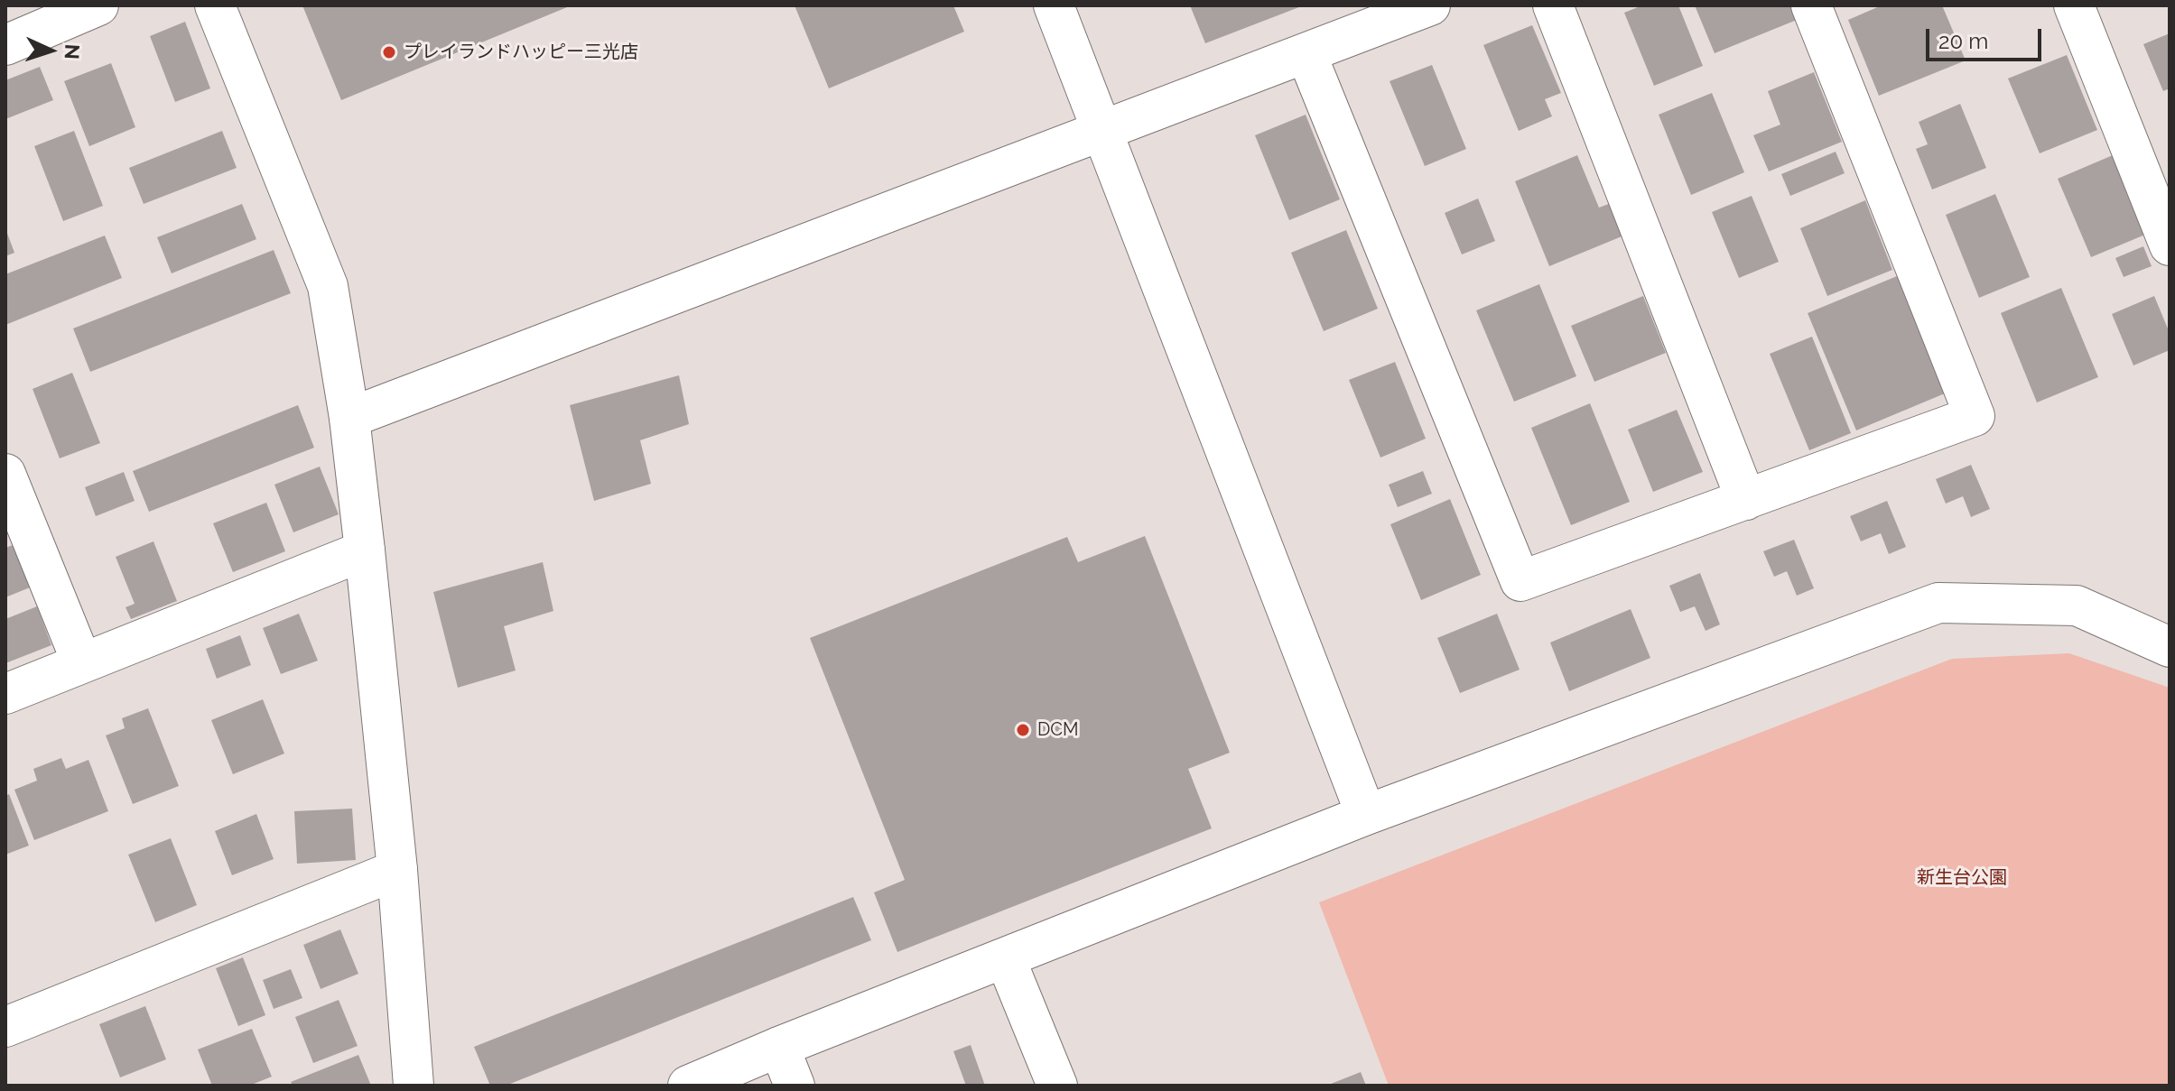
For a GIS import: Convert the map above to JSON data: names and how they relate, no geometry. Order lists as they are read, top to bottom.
{
  "parks": ["新生台公園"],
  "places": ["プレイランドハッピー三光店", "DCM"],
  "scale_bar": "20 m",
  "north": "right"
}
